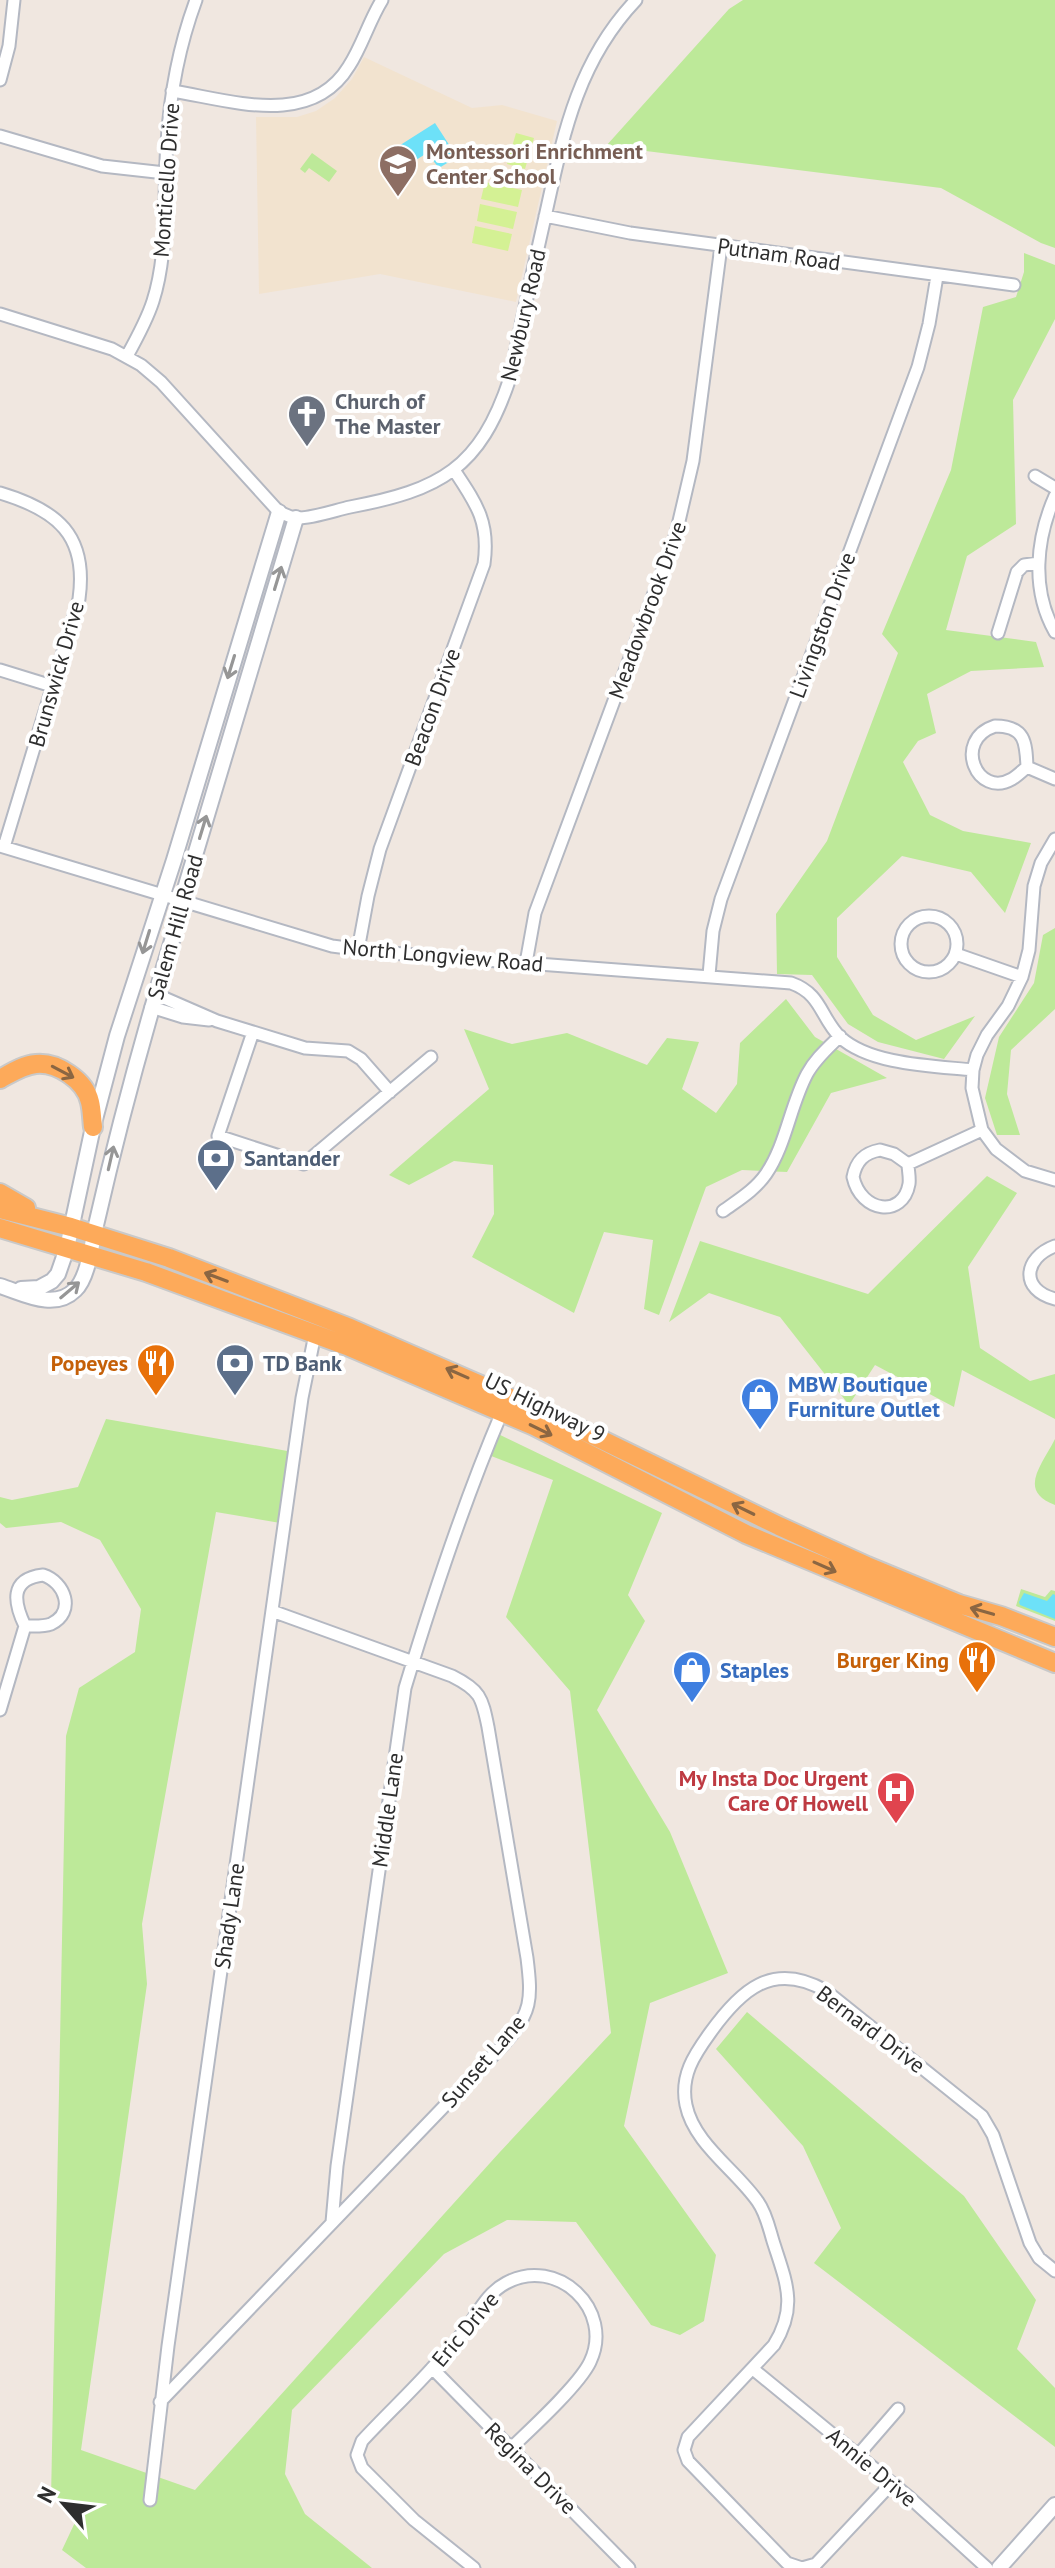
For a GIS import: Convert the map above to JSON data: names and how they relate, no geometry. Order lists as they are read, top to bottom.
{
  "streets": {
    "highway": ["US Highway 9"],
    "street": [
      "Monticello Drive",
      "Putnam Road",
      "Newbury Road",
      "Meadowbrook Drive",
      "Livingston Drive",
      "Brunswick Drive",
      "Beacon Drive",
      "Salem Hill Road",
      "North Longview Road",
      "Middle Lane",
      "Shady Lane",
      "Bernard Drive",
      "Sunset Lane",
      "Eric Drive",
      "Annie Drive",
      "Regina Drive"
    ]
  },
  "crossings": [
    ["Putnam Road", "Newbury Road"],
    ["Putnam Road", "Meadowbrook Drive"],
    ["Putnam Road", "Livingston Drive"],
    ["Newbury Road", "Beacon Drive"],
    ["Newbury Road", "Salem Hill Road"],
    ["Meadowbrook Drive", "North Longview Road"],
    ["Livingston Drive", "North Longview Road"],
    ["Brunswick Drive", "North Longview Road"],
    ["Beacon Drive", "North Longview Road"],
    ["Salem Hill Road", "North Longview Road"],
    ["Salem Hill Road", "US Highway 9"],
    ["US Highway 9", "Middle Lane"],
    ["US Highway 9", "Shady Lane"],
    ["Middle Lane", "Sunset Lane"],
    ["Shady Lane", "Sunset Lane"],
    ["Bernard Drive", "Annie Drive"],
    ["Eric Drive", "Regina Drive"]
  ],
  "places": {
    "school or university": ["Montessori Enrichment Center School"],
    "church": ["Church of The Master"],
    "bank": ["Santander", "TD Bank"],
    "restaurant": ["Popeyes", "Burger King"],
    "shop": ["MBW Boutique Furniture Outlet", "Staples"],
    "hospital": ["My Insta Doc Urgent Care Of Howell"]
  },
  "north": "top left"
}
